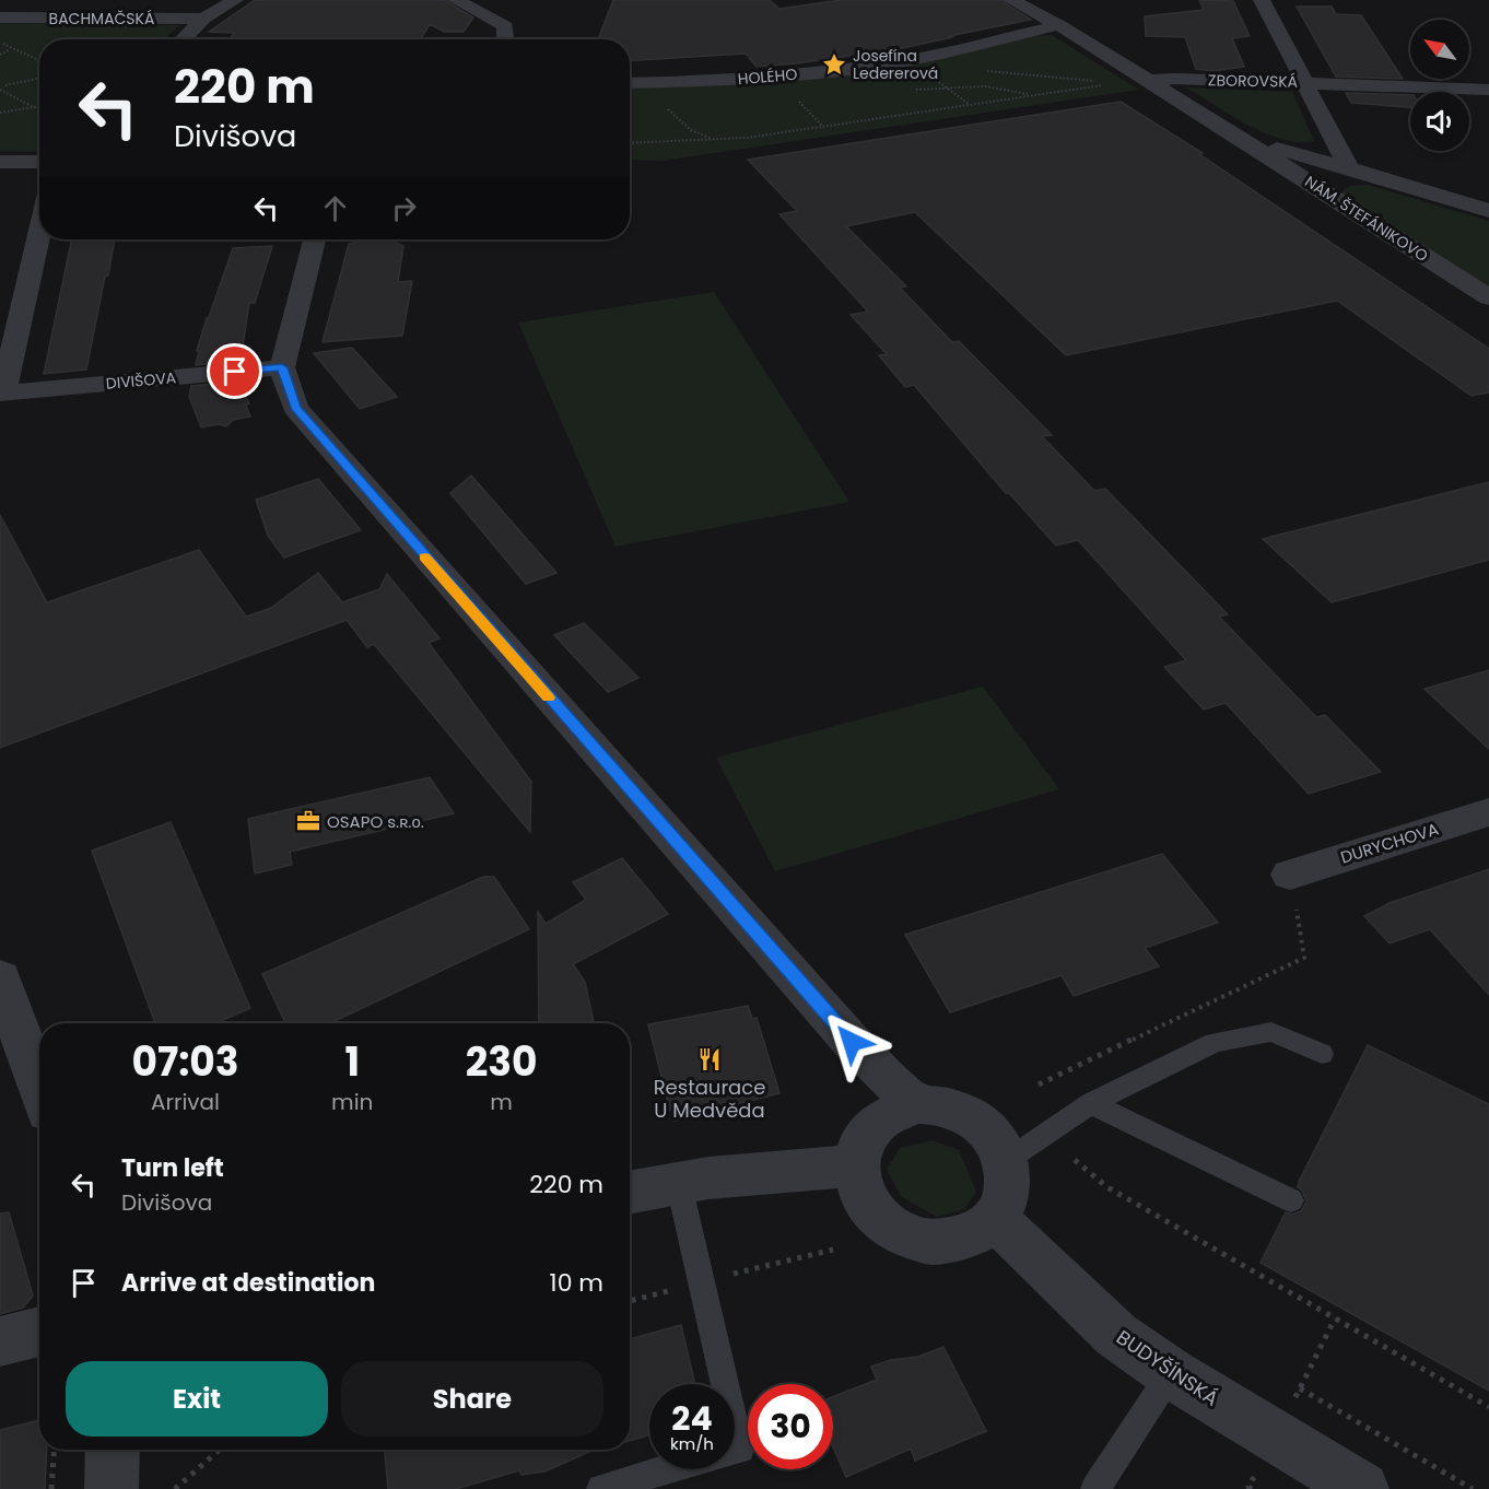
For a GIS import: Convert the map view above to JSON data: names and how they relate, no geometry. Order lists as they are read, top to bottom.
{
  "streets": {
    "street": [
      "BACHMAČSKÁ",
      "HOLÉHO",
      "ZBOROVSKÁ",
      "NÁM. ŠTEFÁNIKOVO",
      "DIVIŠOVA",
      "DURYCHOVA",
      "BUDYŠÍNSKÁ"
    ]
  },
  "crossings": [
    ["HOLÉHO", "NÁM. ŠTEFÁNIKOVO"],
    ["ZBOROVSKÁ", "NÁM. ŠTEFÁNIKOVO"]
  ],
  "places": {
    "place": ["Josefína Ledererová"],
    "office": ["OSAPO s.ʀ.ᴏ."],
    "restaurant": ["Restaurace U Medvěda"]
  },
  "north": "top left",
  "page": {
    "turn": ["220 m", "Divišova"],
    "eta": [
      "07:03",
      "Arrival",
      "1",
      "min",
      "230",
      "m"
    ],
    "list": [
      {
        "name": "Turn left",
        "note": "Divišova",
        "value": "220 m"
      },
      {
        "name": "Arrive at destination",
        "value": "10 m"
      }
    ],
    "buttons": ["Exit", "Share"],
    "speed": "24 km/h",
    "limit": "30"
  }
}
